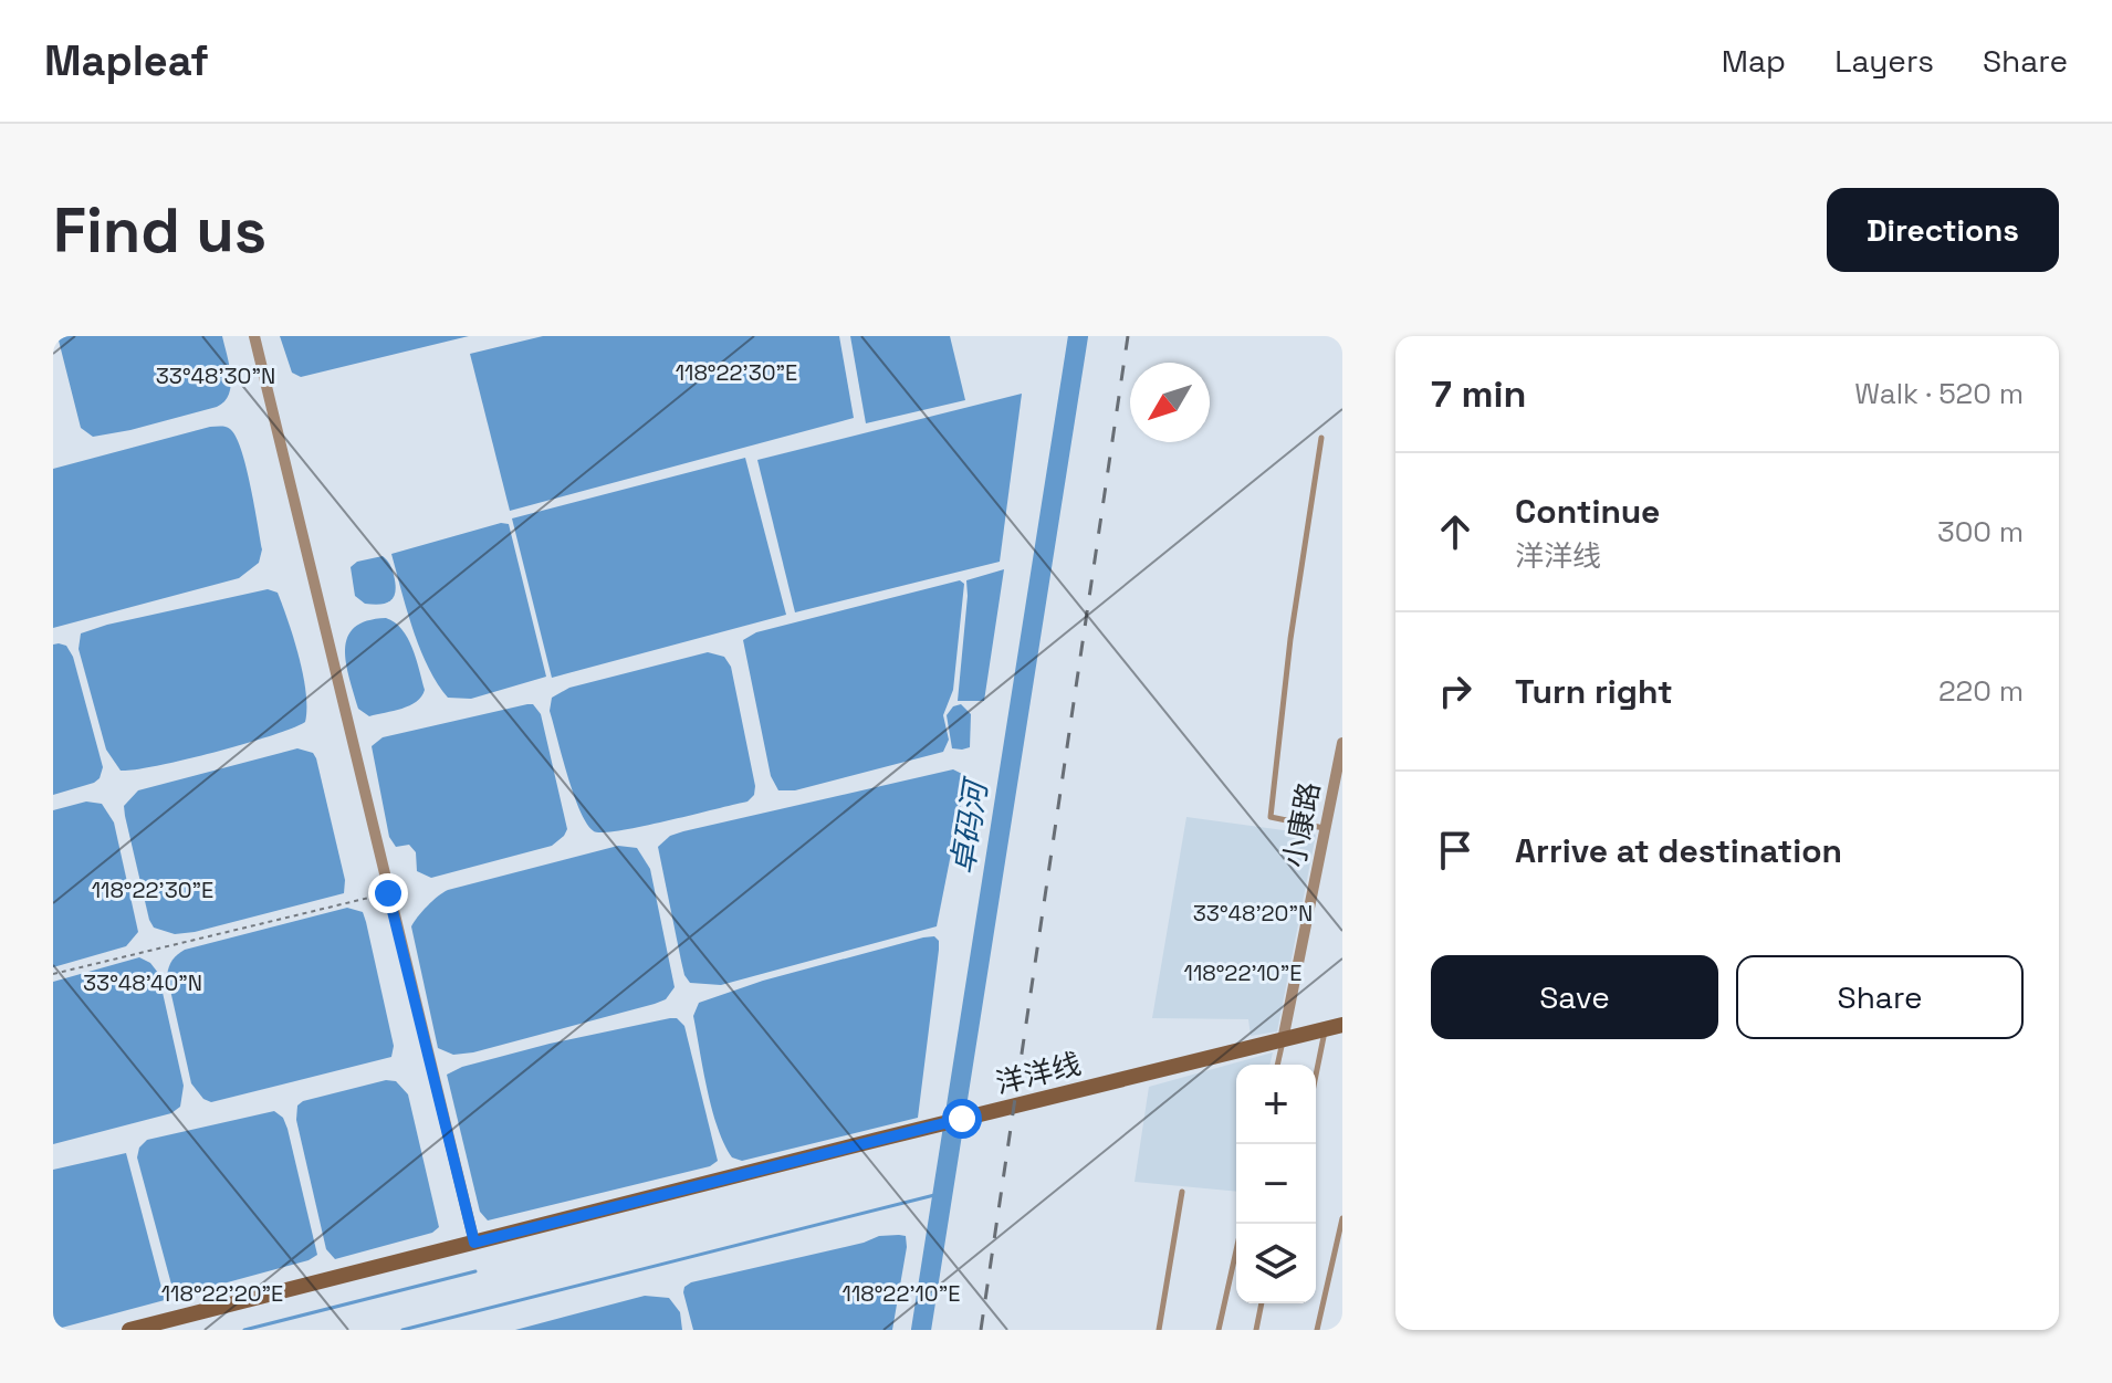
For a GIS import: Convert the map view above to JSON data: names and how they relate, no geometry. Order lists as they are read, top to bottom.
{
  "streets": {
    "main road": ["洋洋线"],
    "street": ["小康路"]
  },
  "crossings": [
    ["小康路", "洋洋线"]
  ],
  "water": ["卓码河"],
  "north": "bottom left",
  "page": {
    "header": "Mapleaf",
    "nav": ["Map", "Layers", "Share"],
    "buttons": [
      "Directions",
      ["Save", "Share"]
    ],
    "title": "Find us",
    "heading": ["7 min", "Walk · 520 m"],
    "list": [
      ["Continue", "洋洋线", "300 m"],
      ["Turn right", "220 m"],
      "Arrive at destination"
    ],
    "map_buttons": ["+", "−"]
  },
  "coordinates": [
    "118°22'30\"E",
    "33°48'30\"N",
    "33°48'20\"N",
    "118°22'10\"E",
    "33°48'40\"N",
    "118°22'20\"E"
  ]
}
